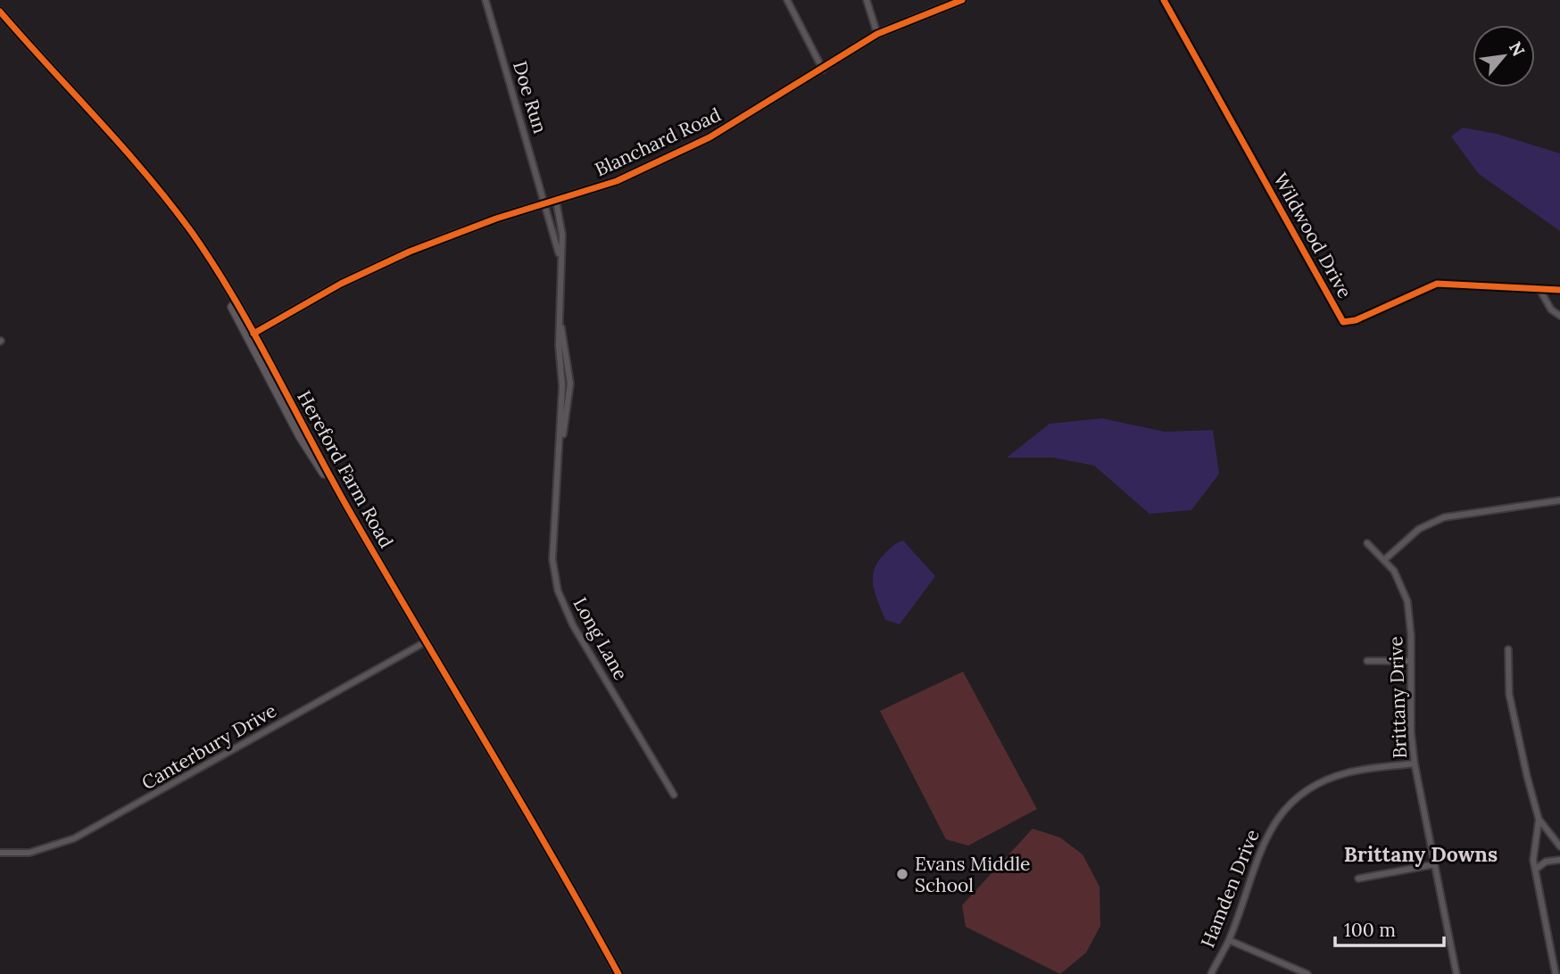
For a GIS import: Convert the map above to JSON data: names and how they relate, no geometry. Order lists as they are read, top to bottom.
{
  "streets": {
    "street": [
      "Doe Run",
      "Blanchard Road",
      "Wildwood Drive",
      "Hereford Farm Road",
      "Long Lane",
      "Brittany Drive",
      "Canterbury Drive",
      "Hamden Drive"
    ]
  },
  "crossings": [
    ["Doe Run", "Blanchard Road"],
    ["Doe Run", "Long Lane"],
    ["Blanchard Road", "Hereford Farm Road"],
    ["Blanchard Road", "Long Lane"],
    ["Hereford Farm Road", "Canterbury Drive"],
    ["Brittany Drive", "Hamden Drive"]
  ],
  "districts": ["Brittany Downs"],
  "places": ["Evans Middle School"],
  "scale_bar": "100 m",
  "north": "top right"
}
